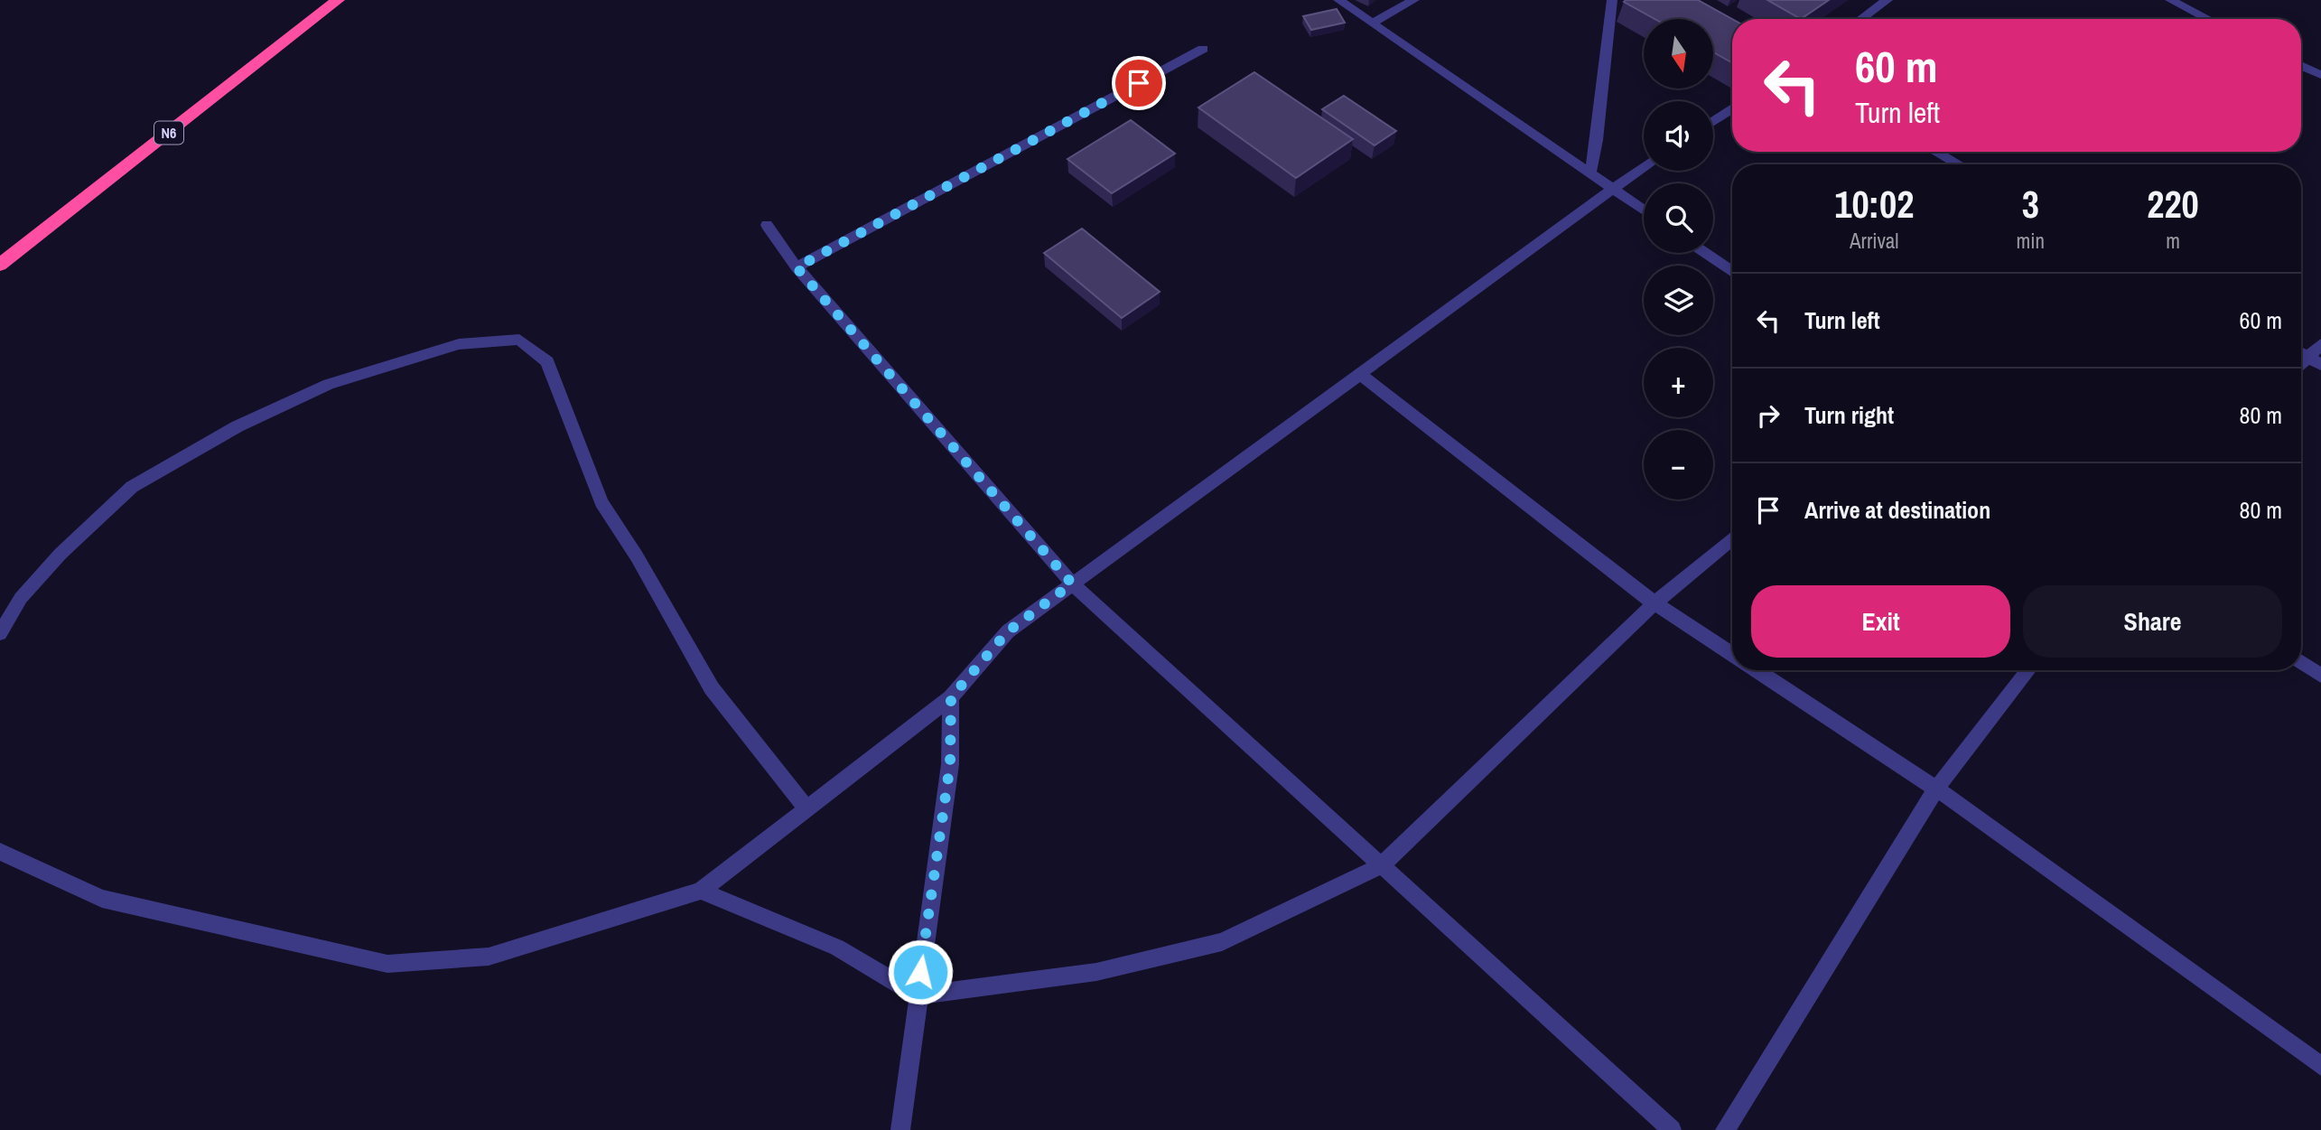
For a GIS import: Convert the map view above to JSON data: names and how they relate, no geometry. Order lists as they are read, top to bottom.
{
  "streets": {
    "highway": ["N6"]
  },
  "north": "bottom",
  "page": {
    "map_buttons": ["+", "−"],
    "turn": ["60 m", "Turn left"],
    "eta": [
      "10:02",
      "Arrival",
      "3",
      "min",
      "220",
      "m"
    ],
    "list": [
      {
        "name": "Turn left",
        "value": "60 m"
      },
      {
        "name": "Turn right",
        "value": "80 m"
      },
      {
        "name": "Arrive at destination",
        "value": "80 m"
      }
    ],
    "buttons": ["Exit", "Share"]
  }
}
